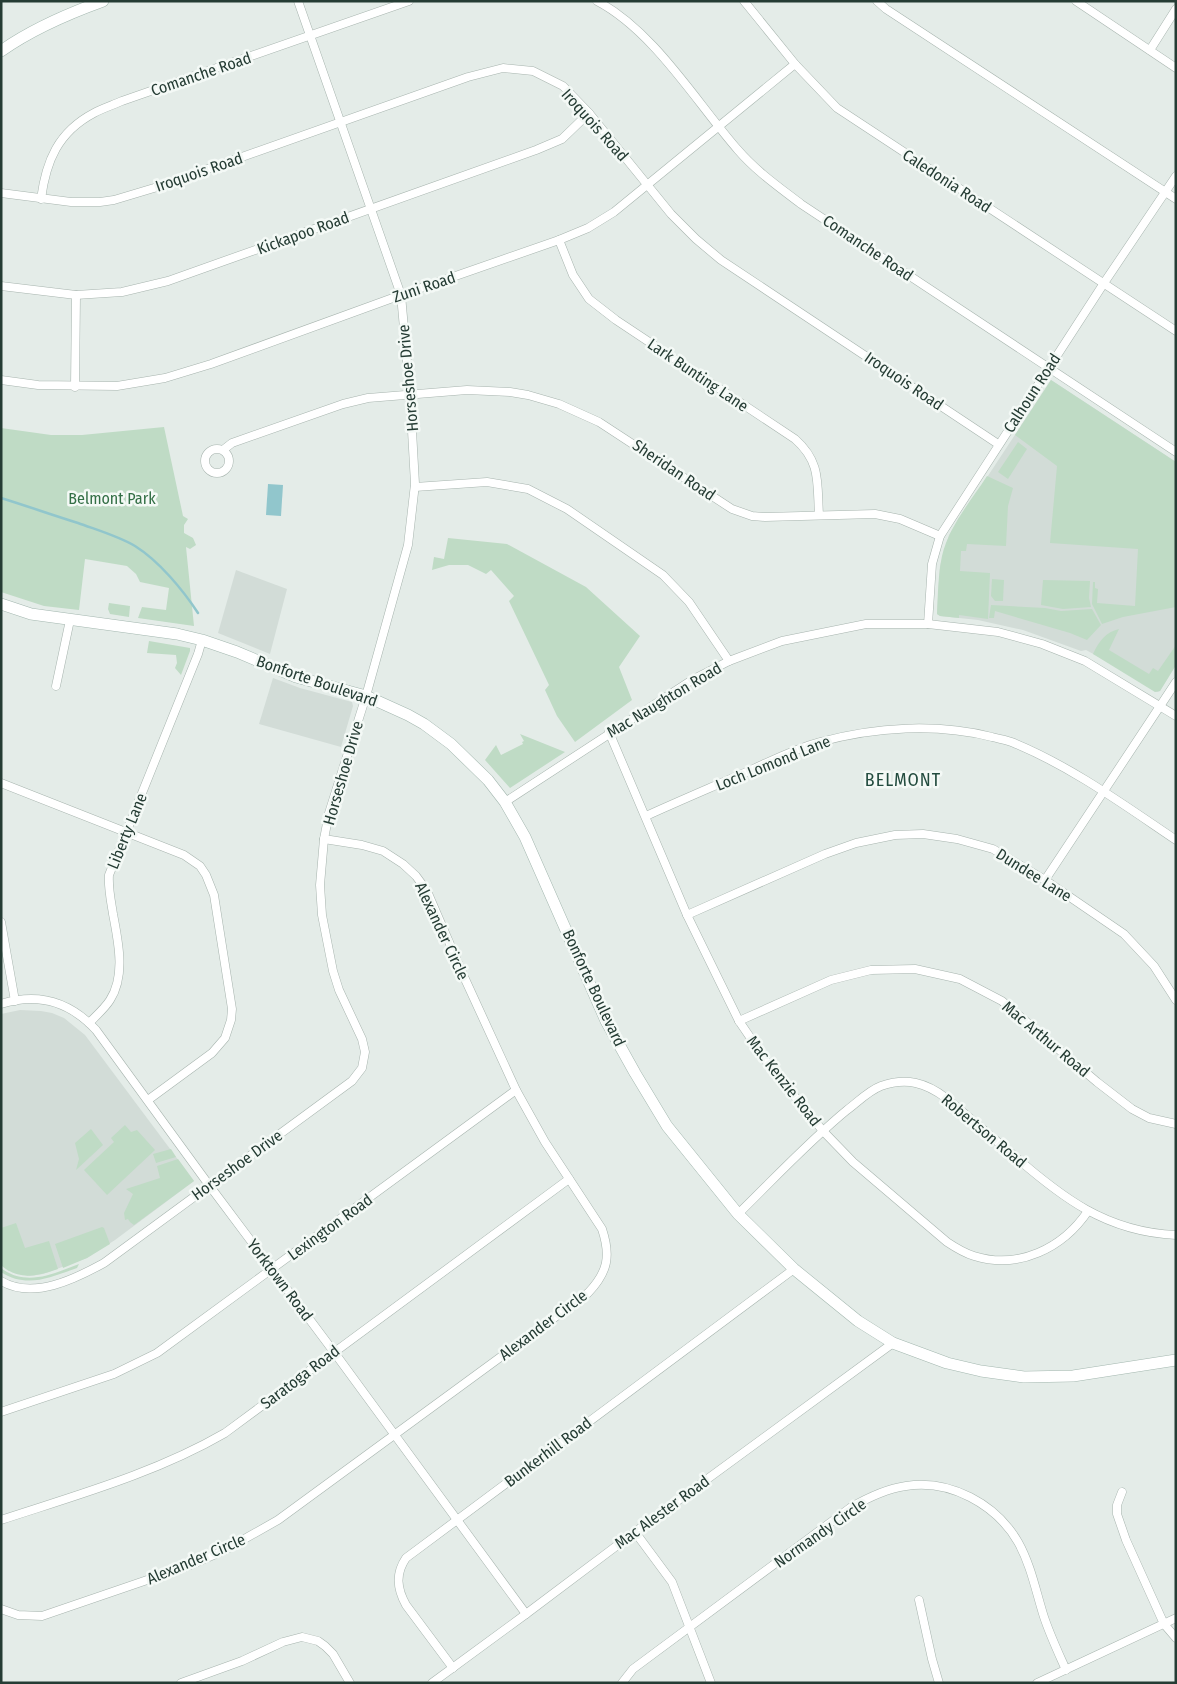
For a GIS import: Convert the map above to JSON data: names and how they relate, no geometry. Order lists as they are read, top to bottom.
{
  "streets": {
    "main road": ["Bonforte Boulevard"],
    "street": [
      "Comanche Road",
      "Iroquois Road",
      "Caledonia Road",
      "Kickapoo Road",
      "Zuni Road",
      "Lark Bunting Lane",
      "Horseshoe Drive",
      "Calhoun Road",
      "Sheridan Road",
      "Mac Naughton Road",
      "Loch Lomond Lane",
      "Liberty Lane",
      "Dundee Lane",
      "Alexander Circle",
      "Mac Arthur Road",
      "Mac Kenzie Road",
      "Robertson Road",
      "Lexington Road",
      "Yorktown Road",
      "Saratoga Road",
      "Bunkerhill Road",
      "Mac Alester Road",
      "Normandy Circle"
    ]
  },
  "crossings": [
    ["Comanche Road", "Iroquois Road"],
    ["Comanche Road", "Zuni Road"],
    ["Comanche Road", "Horseshoe Drive"],
    ["Comanche Road", "Calhoun Road"],
    ["Iroquois Road", "Kickapoo Road"],
    ["Iroquois Road", "Zuni Road"],
    ["Iroquois Road", "Horseshoe Drive"],
    ["Iroquois Road", "Calhoun Road"],
    ["Caledonia Road", "Zuni Road"],
    ["Caledonia Road", "Calhoun Road"],
    ["Kickapoo Road", "Horseshoe Drive"],
    ["Zuni Road", "Lark Bunting Lane"],
    ["Zuni Road", "Horseshoe Drive"],
    ["Lark Bunting Lane", "Sheridan Road"],
    ["Horseshoe Drive", "Sheridan Road"],
    ["Horseshoe Drive", "Bonforte Boulevard"],
    ["Horseshoe Drive", "Alexander Circle"],
    ["Horseshoe Drive", "Yorktown Road"],
    ["Calhoun Road", "Sheridan Road"],
    ["Calhoun Road", "Mac Naughton Road"],
    ["Bonforte Boulevard", "Mac Naughton Road"],
    ["Bonforte Boulevard", "Liberty Lane"],
    ["Bonforte Boulevard", "Robertson Road"],
    ["Bonforte Boulevard", "Bunkerhill Road"],
    ["Bonforte Boulevard", "Mac Alester Road"],
    ["Mac Naughton Road", "Mac Kenzie Road"],
    ["Loch Lomond Lane", "Mac Kenzie Road"],
    ["Liberty Lane", "Yorktown Road"],
    ["Dundee Lane", "Mac Kenzie Road"],
    ["Alexander Circle", "Lexington Road"],
    ["Alexander Circle", "Yorktown Road"],
    ["Alexander Circle", "Saratoga Road"],
    ["Mac Arthur Road", "Mac Kenzie Road"],
    ["Mac Kenzie Road", "Robertson Road"],
    ["Lexington Road", "Yorktown Road"],
    ["Yorktown Road", "Saratoga Road"],
    ["Yorktown Road", "Bunkerhill Road"],
    ["Yorktown Road", "Mac Alester Road"],
    ["Bunkerhill Road", "Mac Alester Road"]
  ],
  "districts": ["BELMONT"],
  "parks": ["Belmont Park"]
}
